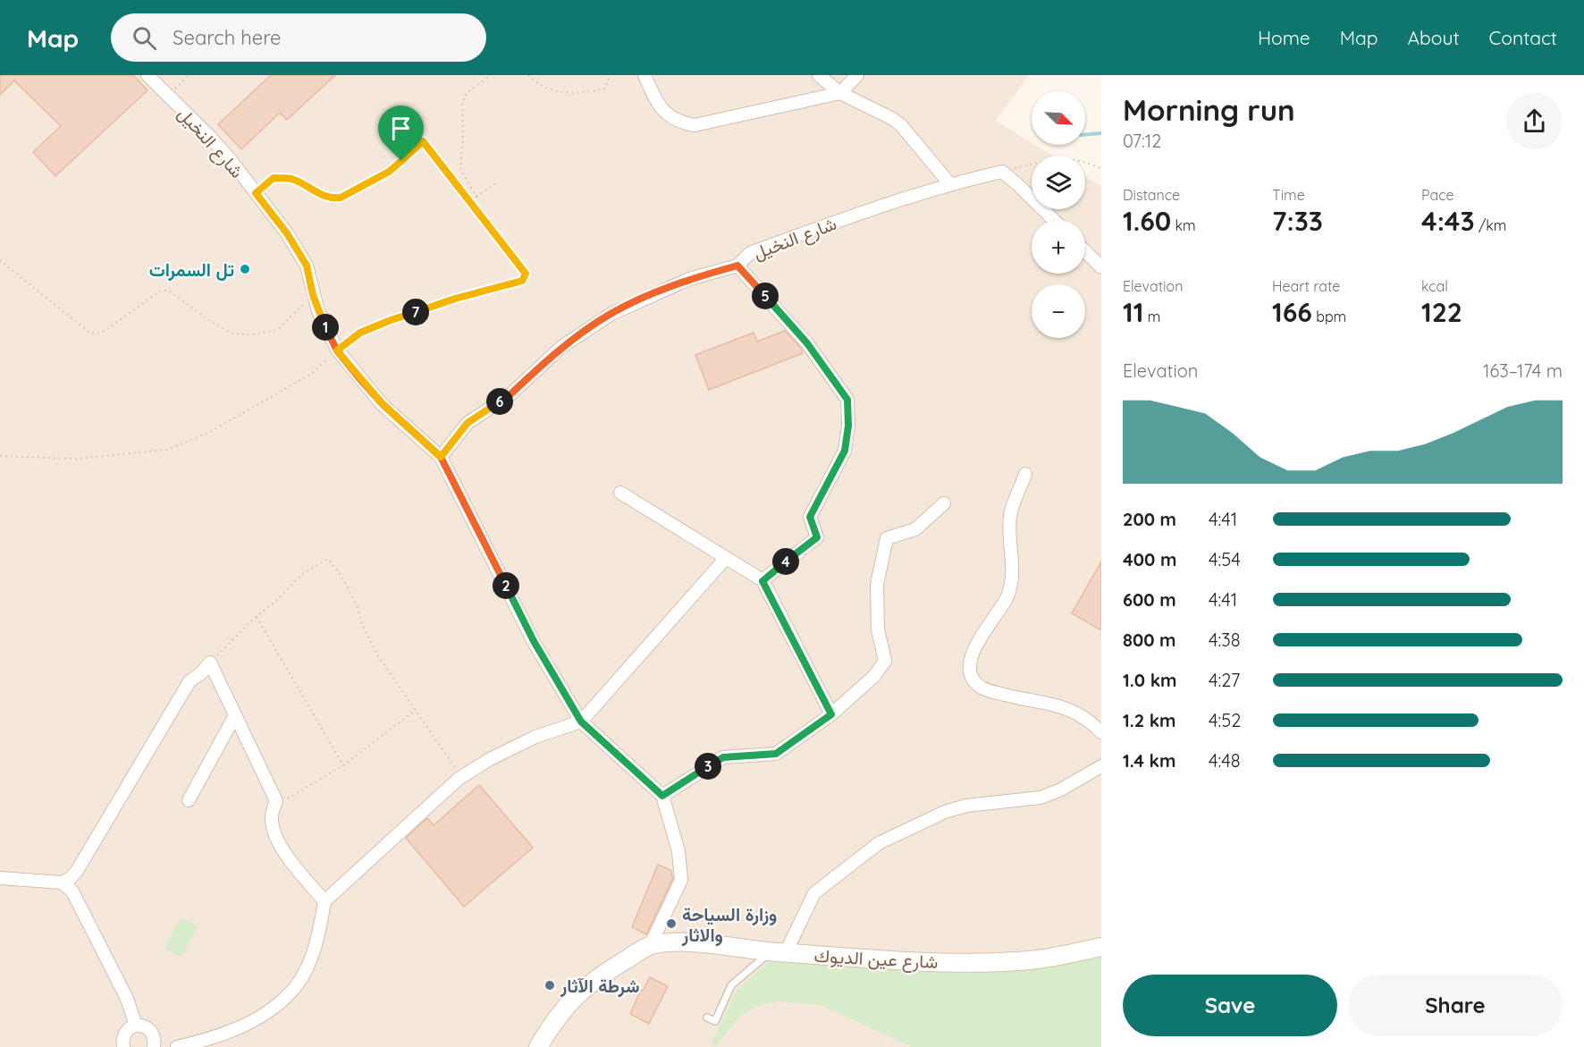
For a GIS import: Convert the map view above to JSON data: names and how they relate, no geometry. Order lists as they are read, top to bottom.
{
  "streets": {
    "main road": ["شارع عين الديوك"],
    "street": ["شارع النخيل"]
  },
  "places": ["تل السمرات", "وزارة السياحة والاثار", "شرطة الآثار"],
  "north": "bottom right",
  "page": {
    "header": "Map",
    "search": "Search here",
    "nav": [
      "Home",
      "Map",
      "About",
      "Contact"
    ],
    "heading": ["Morning run", "07:12"],
    "map_buttons": ["+", "−"],
    "stats": [
      ["Distance", "1.60 km"],
      ["Time", "7:33"],
      ["Pace", "4:43 /km"],
      ["Elevation", "11 m"],
      ["Heart rate", "166 bpm"],
      ["kcal", "122"]
    ],
    "pins": [
      "5",
      "7",
      "1",
      "6",
      "4",
      "2",
      "3"
    ],
    "chart": ["Elevation", "163–174 m"],
    "list": [
      {
        "name": "200 m",
        "note": "4:41"
      },
      {
        "name": "400 m",
        "note": "4:54"
      },
      {
        "name": "600 m",
        "note": "4:41"
      },
      {
        "name": "800 m",
        "note": "4:38"
      },
      {
        "name": "1.0 km",
        "note": "4:27"
      },
      {
        "name": "1.2 km",
        "note": "4:52"
      },
      {
        "name": "1.4 km",
        "note": "4:48"
      }
    ],
    "buttons": ["Save", "Share"]
  }
}
